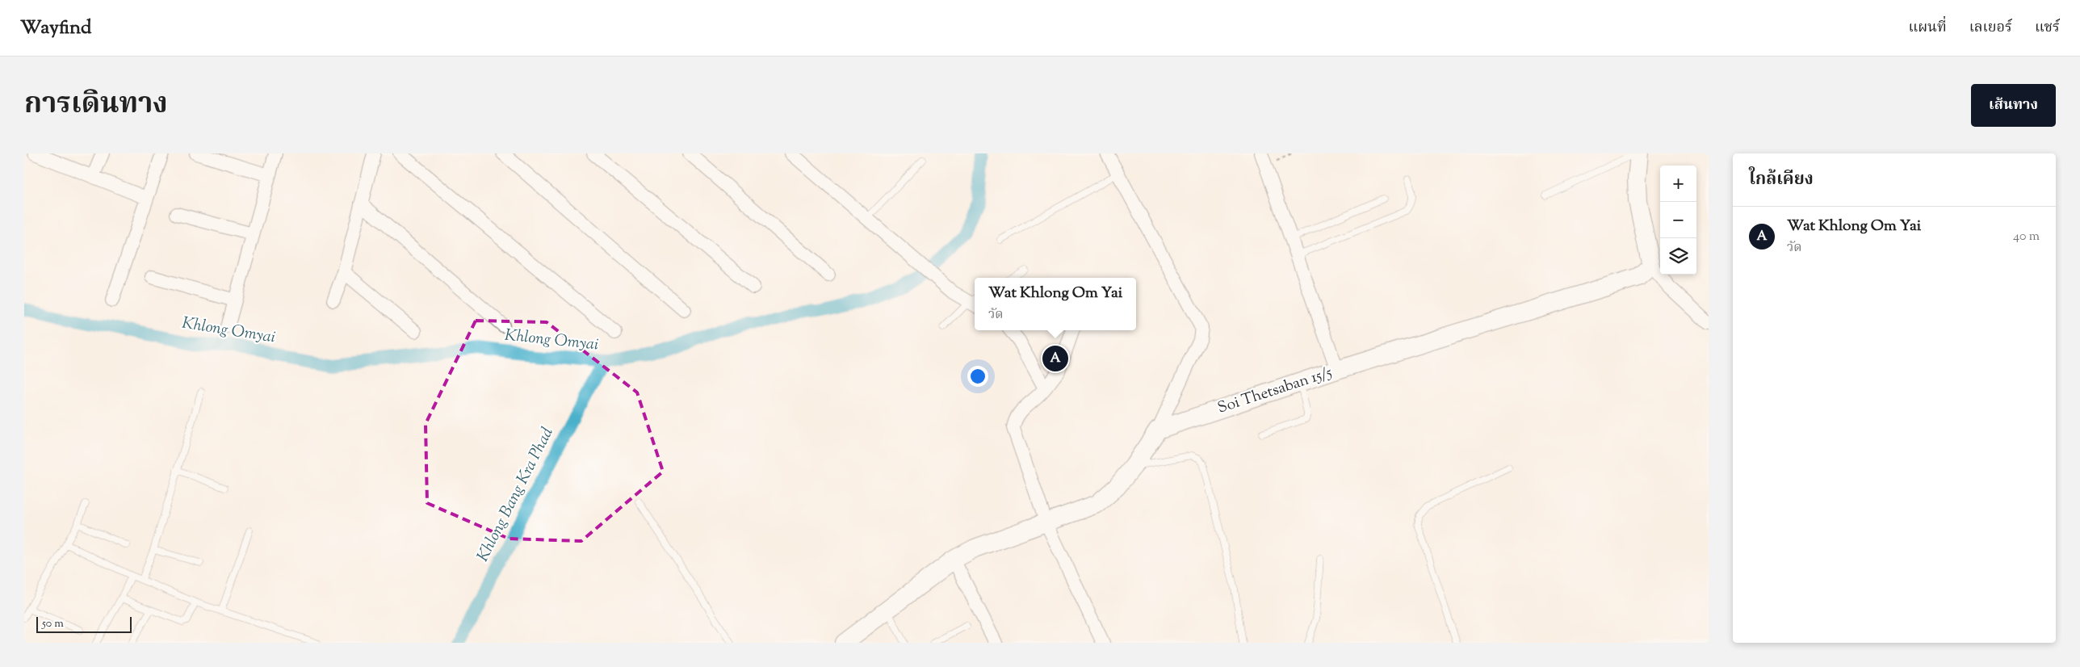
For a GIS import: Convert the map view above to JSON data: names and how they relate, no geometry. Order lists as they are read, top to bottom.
{
  "streets": {
    "street": ["Soi Thetsaban 15/5"]
  },
  "water": ["Khlong Omyai", "Khlong Bang Kra Phad"],
  "scale_bar": "50 m",
  "page": {
    "header": "Wayfind",
    "nav": ["แผนที่", "เลเยอร์", "แชร์"],
    "title": "การเดินทาง",
    "buttons": "เส้นทาง",
    "heading": "ใกล้เคียง",
    "map_buttons": ["+", "−"],
    "list": [
      {
        "mark": "A",
        "name": "Wat Khlong Om Yai",
        "note": "วัด",
        "value": "40 m"
      }
    ],
    "popup": ["Wat Khlong Om Yai", "วัด"],
    "pins": "A",
    "scale": "50 m"
  }
}
